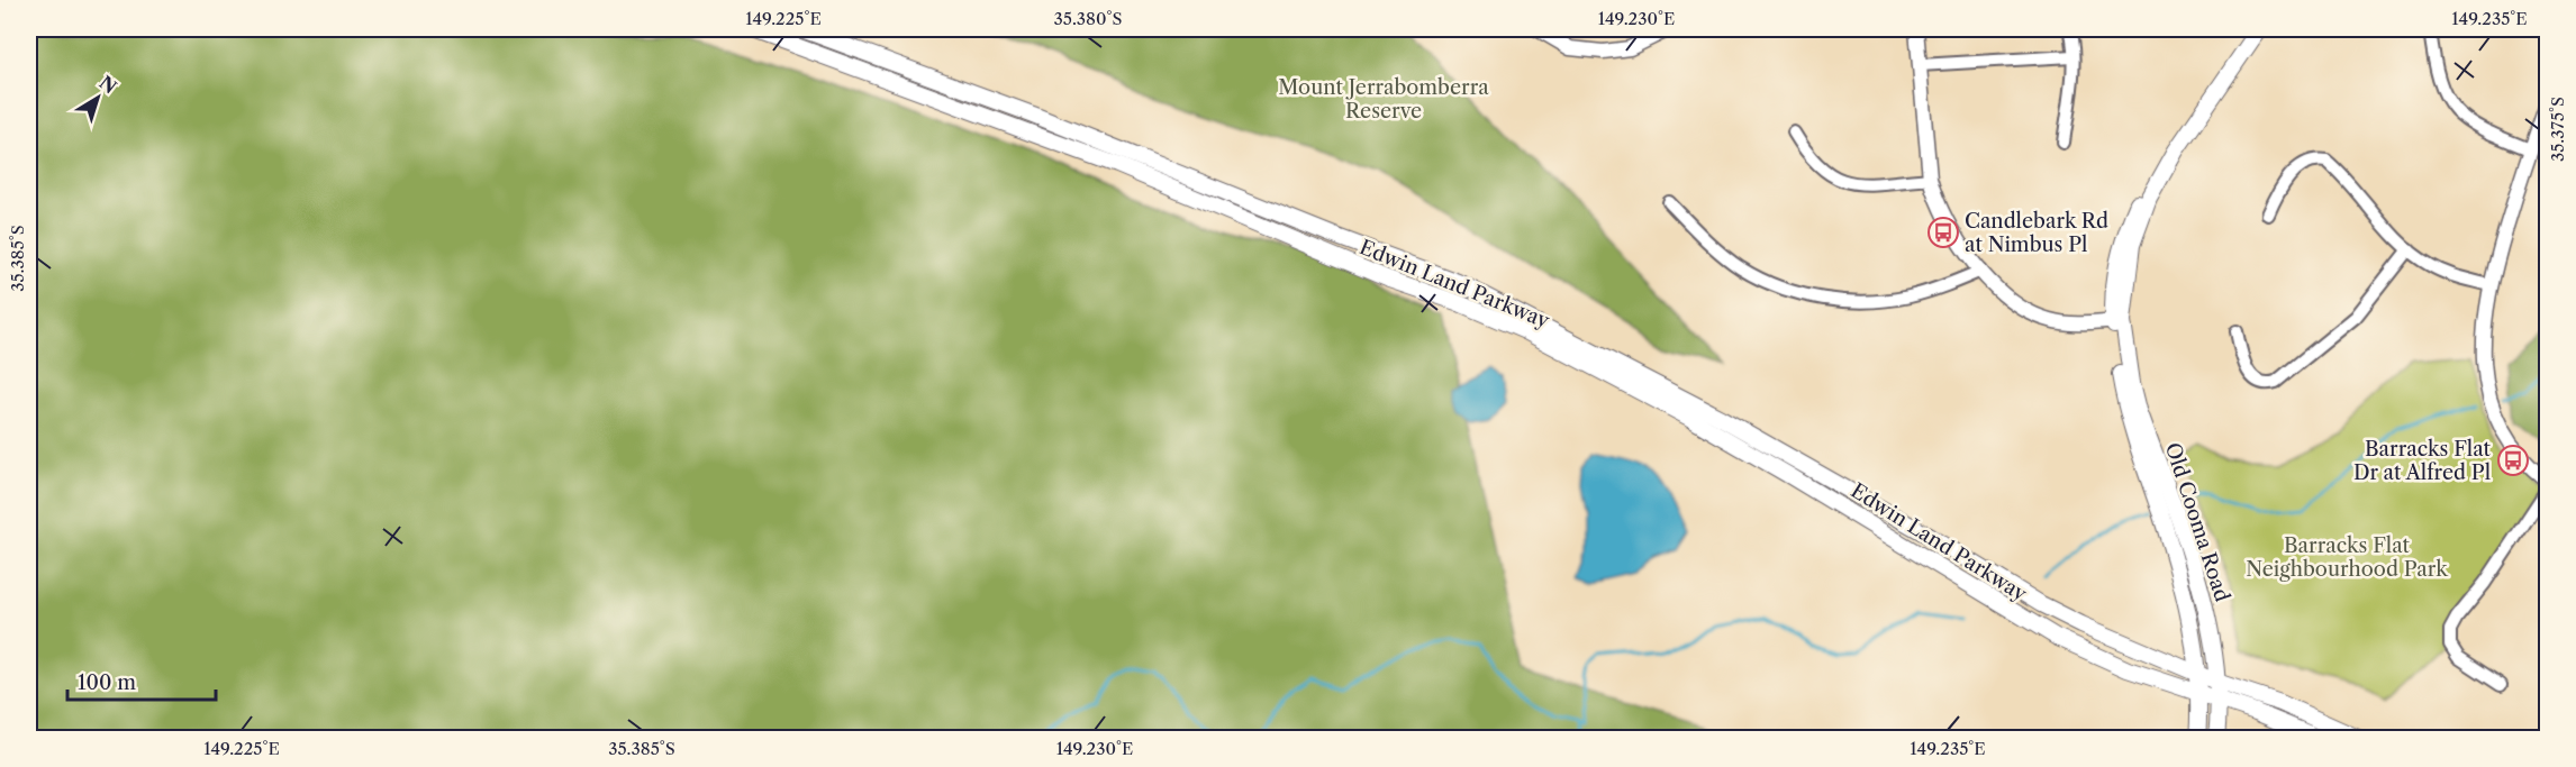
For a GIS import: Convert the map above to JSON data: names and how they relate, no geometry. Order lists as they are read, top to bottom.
{
  "streets": {
    "main road": ["Edwin Land Parkway", "Old Cooma Road"]
  },
  "crossings": [
    ["Edwin Land Parkway", "Old Cooma Road"]
  ],
  "parks": ["Mount Jerrabomberra Reserve", "Barracks Flat Neighbourhood Park"],
  "places": {
    "bus stop": ["Candlebark Rd at Nimbus Pl", "Barracks Flat Dr at Alfred Pl"]
  },
  "scale_bar": "100 m",
  "north": "top right",
  "coordinates": [
    "149.225°E",
    "35.380°S",
    "149.230°E",
    "149.235°E",
    "35.375°S",
    "35.385°S"
  ]
}
